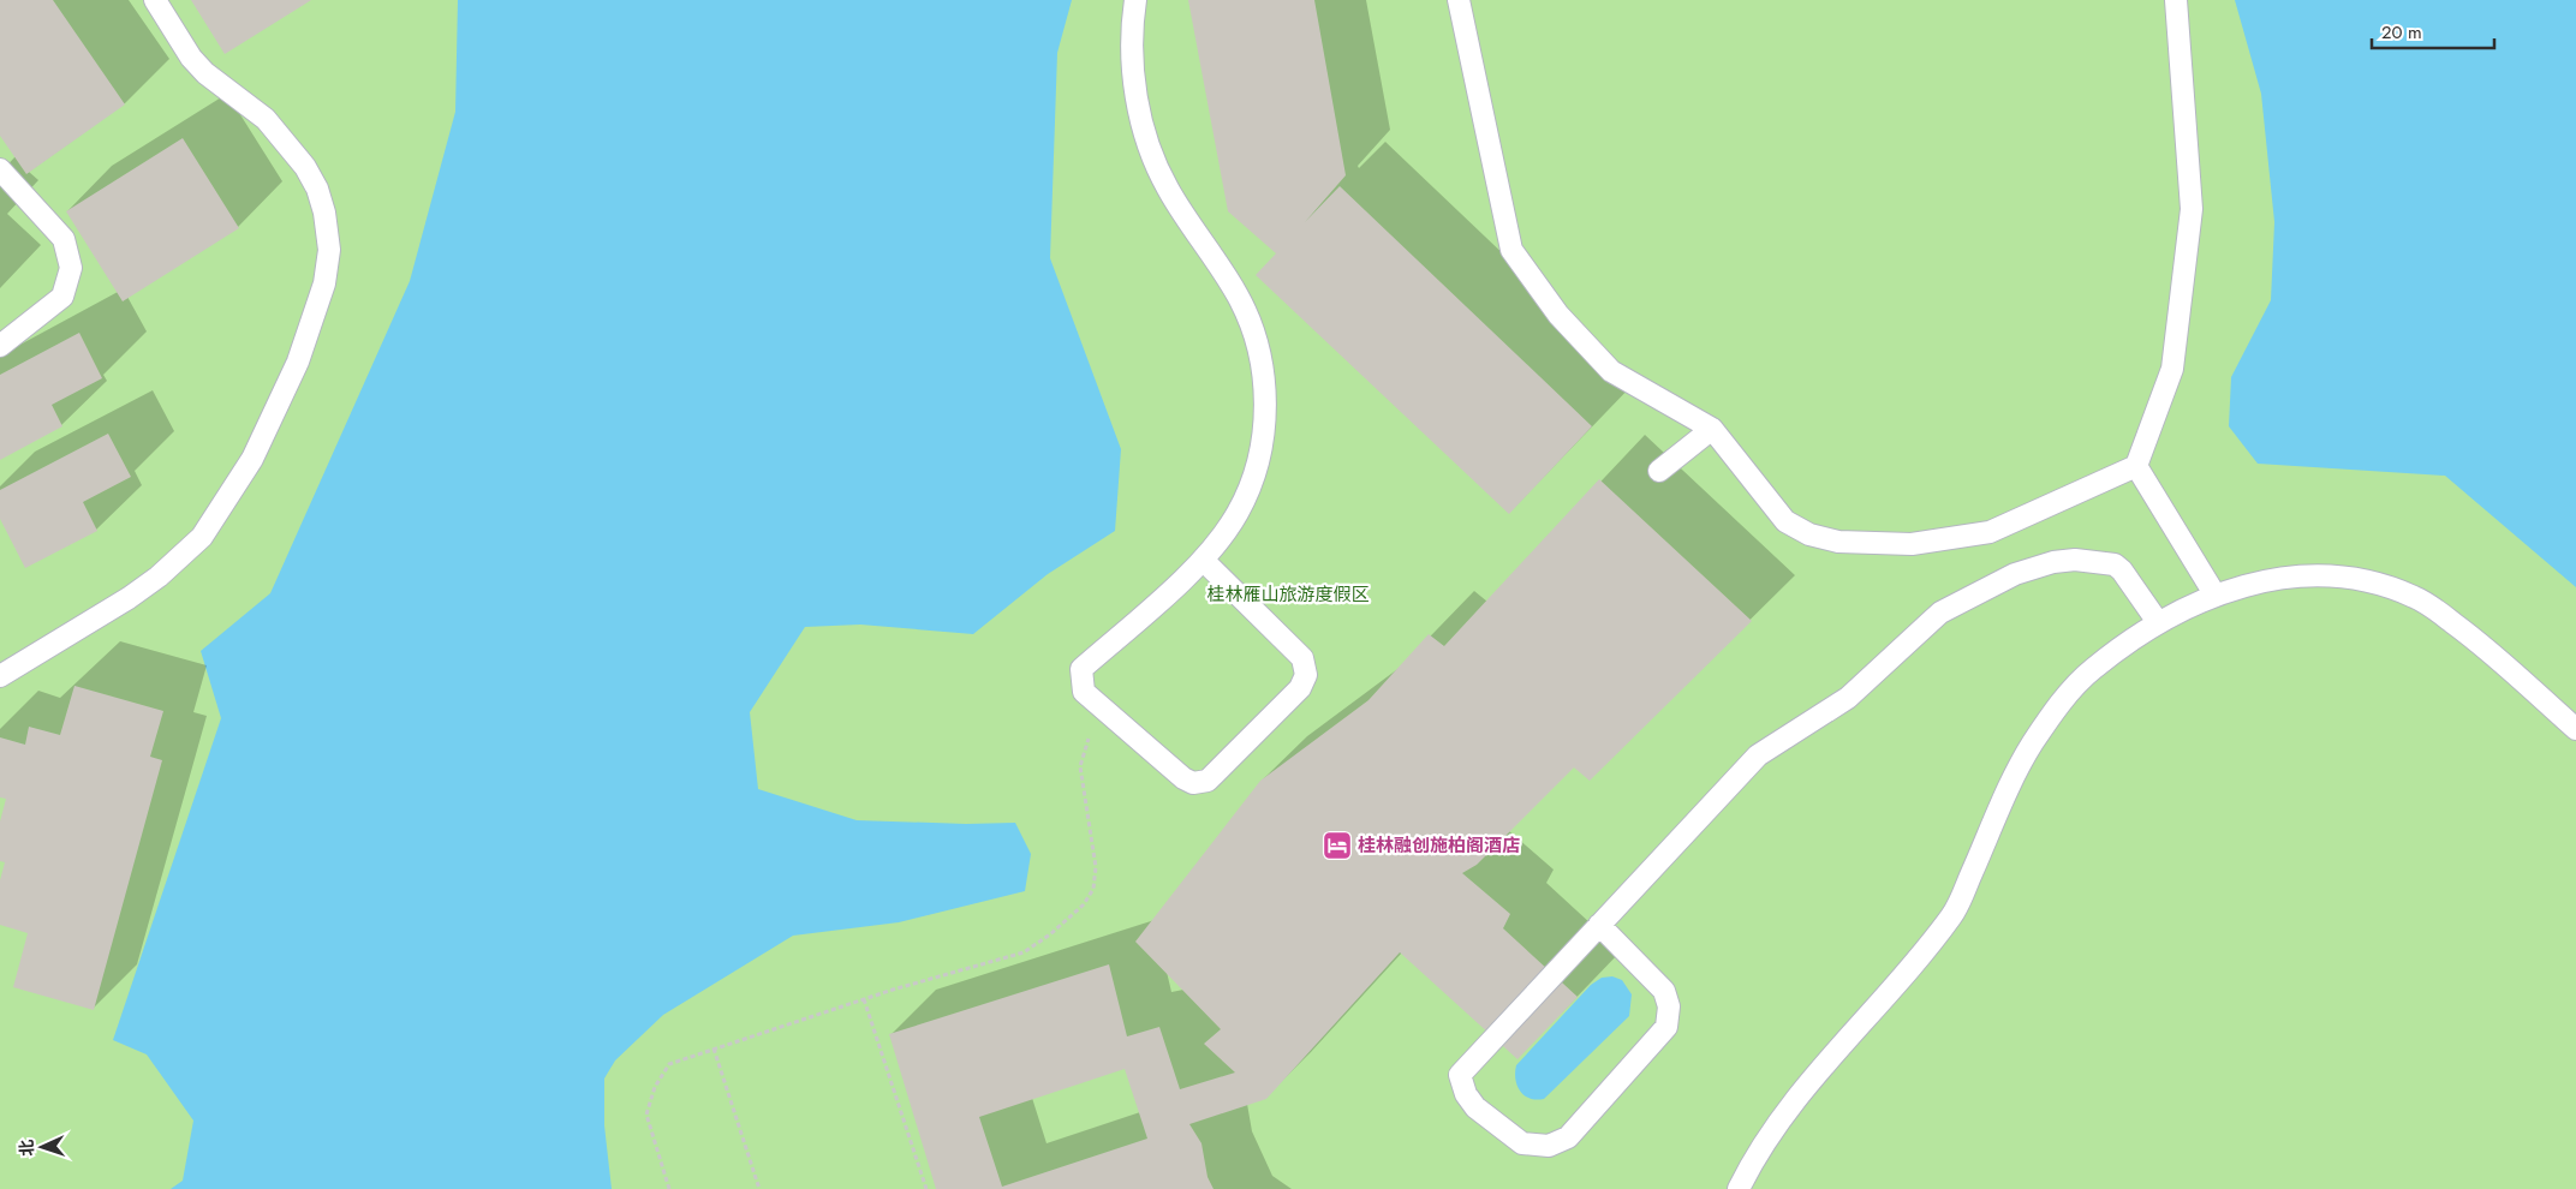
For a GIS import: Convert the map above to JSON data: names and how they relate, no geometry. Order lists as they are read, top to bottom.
{
  "parks": ["桂林雁山旅游度假区"],
  "places": {
    "hotel": ["桂林融创施柏阁酒店"]
  },
  "scale_bar": "20 m",
  "north": "left"
}
